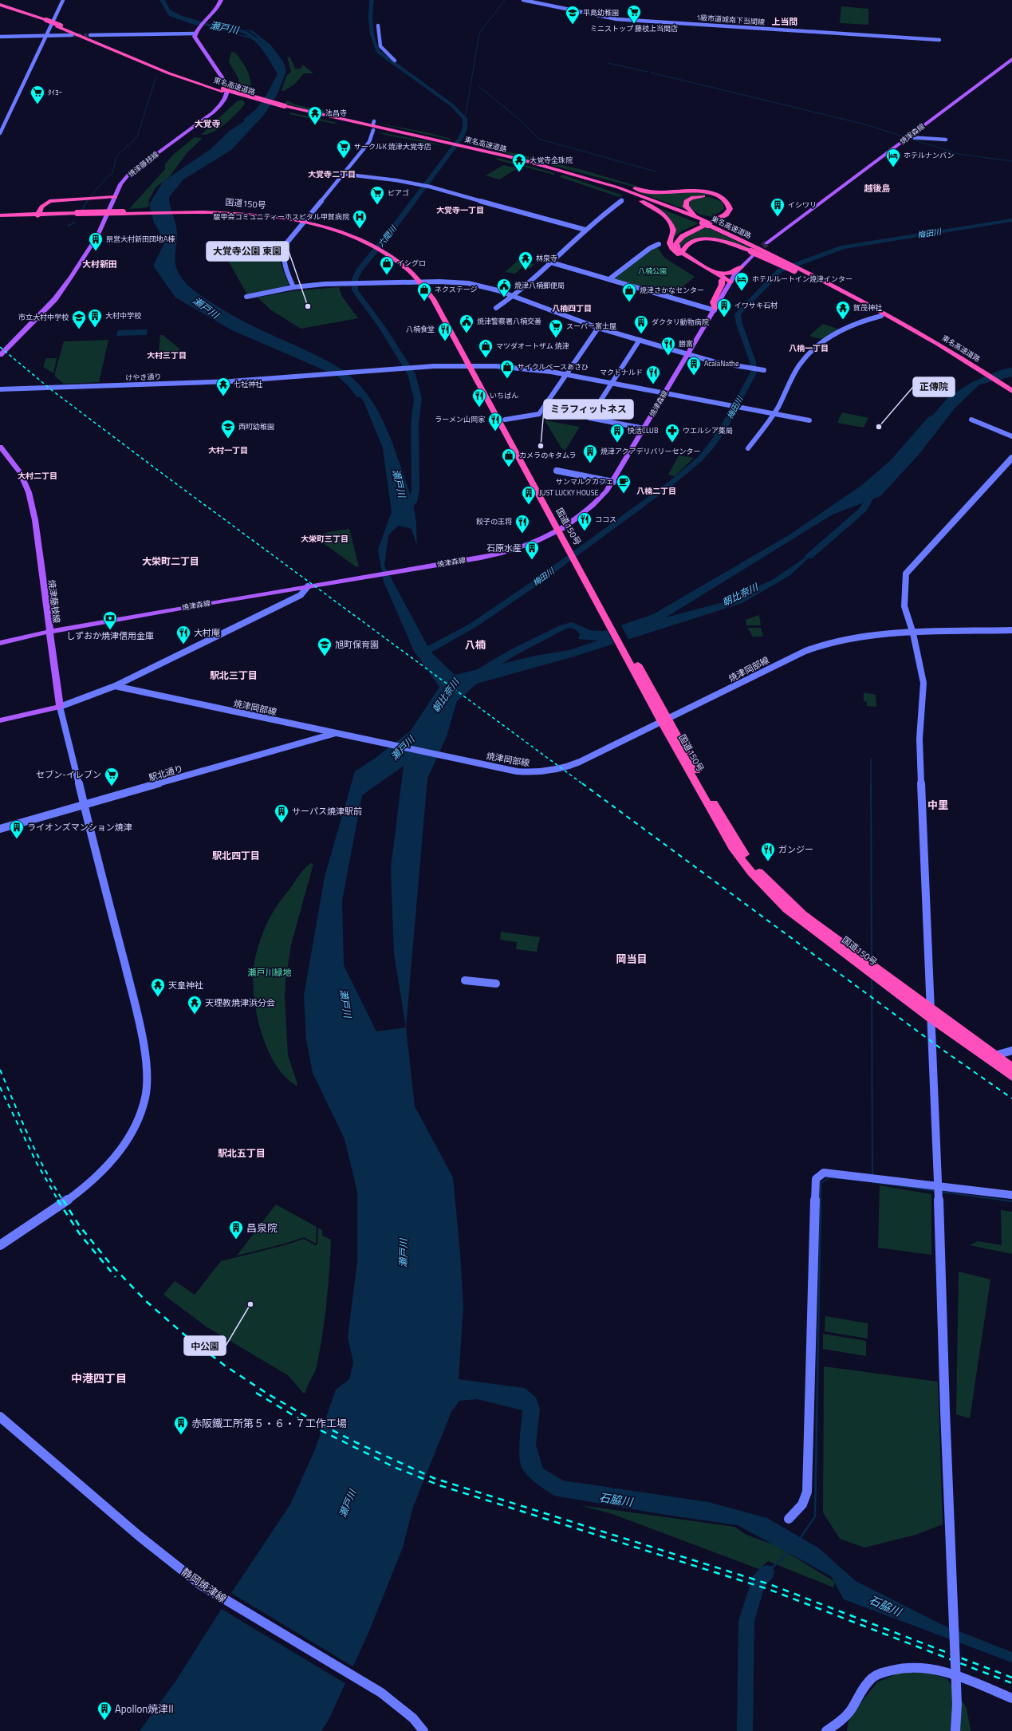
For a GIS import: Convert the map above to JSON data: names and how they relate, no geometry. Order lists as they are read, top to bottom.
{
  "streets": {
    "highway": ["東名高速道路", "国道150号"],
    "main road": ["焼津森線", "焼津藤枝線"],
    "street": [
      "1級市道城南下当間線",
      "けやき通り",
      "焼津岡部線",
      "駅北通り",
      "静岡焼津線"
    ]
  },
  "crossings": [
    ["焼津森線", "焼津藤枝線"],
    ["焼津森線", "国道150号"],
    ["焼津森線", "けやき通り"],
    ["国道150号", "けやき通り"],
    ["国道150号", "焼津岡部線"],
    ["焼津岡部線", "駅北通り"]
  ],
  "districts": [
    "上当間",
    "大覚寺",
    "大覚寺二丁目",
    "越後島",
    "大覚寺一丁目",
    "大村新田",
    "八楠四丁目",
    "八楠一丁目",
    "大村三丁目",
    "大村一丁目",
    "大村二丁目",
    "八楠二丁目",
    "大栄町三丁目",
    "大栄町二丁目",
    "八楠",
    "駅北三丁目",
    "中里",
    "駅北四丁目",
    "岡当目",
    "駅北五丁目",
    "中港四丁目"
  ],
  "water": [
    "瀬戸川",
    "梅田川",
    "六間川",
    "朝比奈川",
    "石脇川"
  ],
  "parks": ["八楠公園", "瀬戸川緑地"],
  "places": {
    "supermarket": [
      "ミニストップ 藤枝上当間店",
      "ﾀｲﾖｰ",
      "サークルK 焼津大覚寺店",
      "ピアゴ",
      "スーパー富士屋",
      "セブン-イレブン"
    ],
    "school or university": [
      "平島幼稚園",
      "市立大村中学校",
      "西町幼稚園",
      "旭町保育園"
    ],
    "temple": [
      "法昌寺",
      "大覚寺全珠院",
      "林泉寺",
      "賀茂神社",
      "七社神社",
      "天皇神社",
      "天理教焼津浜分会"
    ],
    "hotel": ["ホテルナンバン", "ホテルルートイン焼津インター"],
    "building": [
      "イシワリ",
      "県営大村新田団地A棟",
      "イワサキ石材",
      "大村中学校",
      "ダクタリ動物病院",
      "AcalaNathe",
      "快活CLUB",
      "焼津アクアデリバリーセンター",
      "JUST LUCKY HOUSE",
      "石原水産",
      "サーパス焼津駅前",
      "ライオンズマンション焼津",
      "昌泉院",
      "赤阪鐵工所第５・６・７工作工場",
      "Apollon焼津II"
    ],
    "hospital": ["駿甲会コミュニティーホスピタル甲賀病院"],
    "shop": [
      "イシグロ",
      "ネクステージ",
      "焼津さかなセンター",
      "マツダオートザム 焼津",
      "サイクルベースあさひ",
      "カメラのキタムラ"
    ],
    "public building": ["焼津八楠郵便局", "焼津警察署八楠交番"],
    "other": [
      "大覚寺公園 東園",
      "正傳院",
      "ミラフィットネス",
      "中公園"
    ],
    "restaurant": [
      "八楠食堂",
      "勝富",
      "マクドナルド",
      "いちばん",
      "ラーメン山岡家",
      "ココス",
      "餃子の王将",
      "大村庵",
      "ガンジー"
    ],
    "pharmacy": ["ウエルシア薬局"],
    "cafe": ["サンマルクカフェ"],
    "bank": ["しずおか焼津信用金庫"]
  }
}
